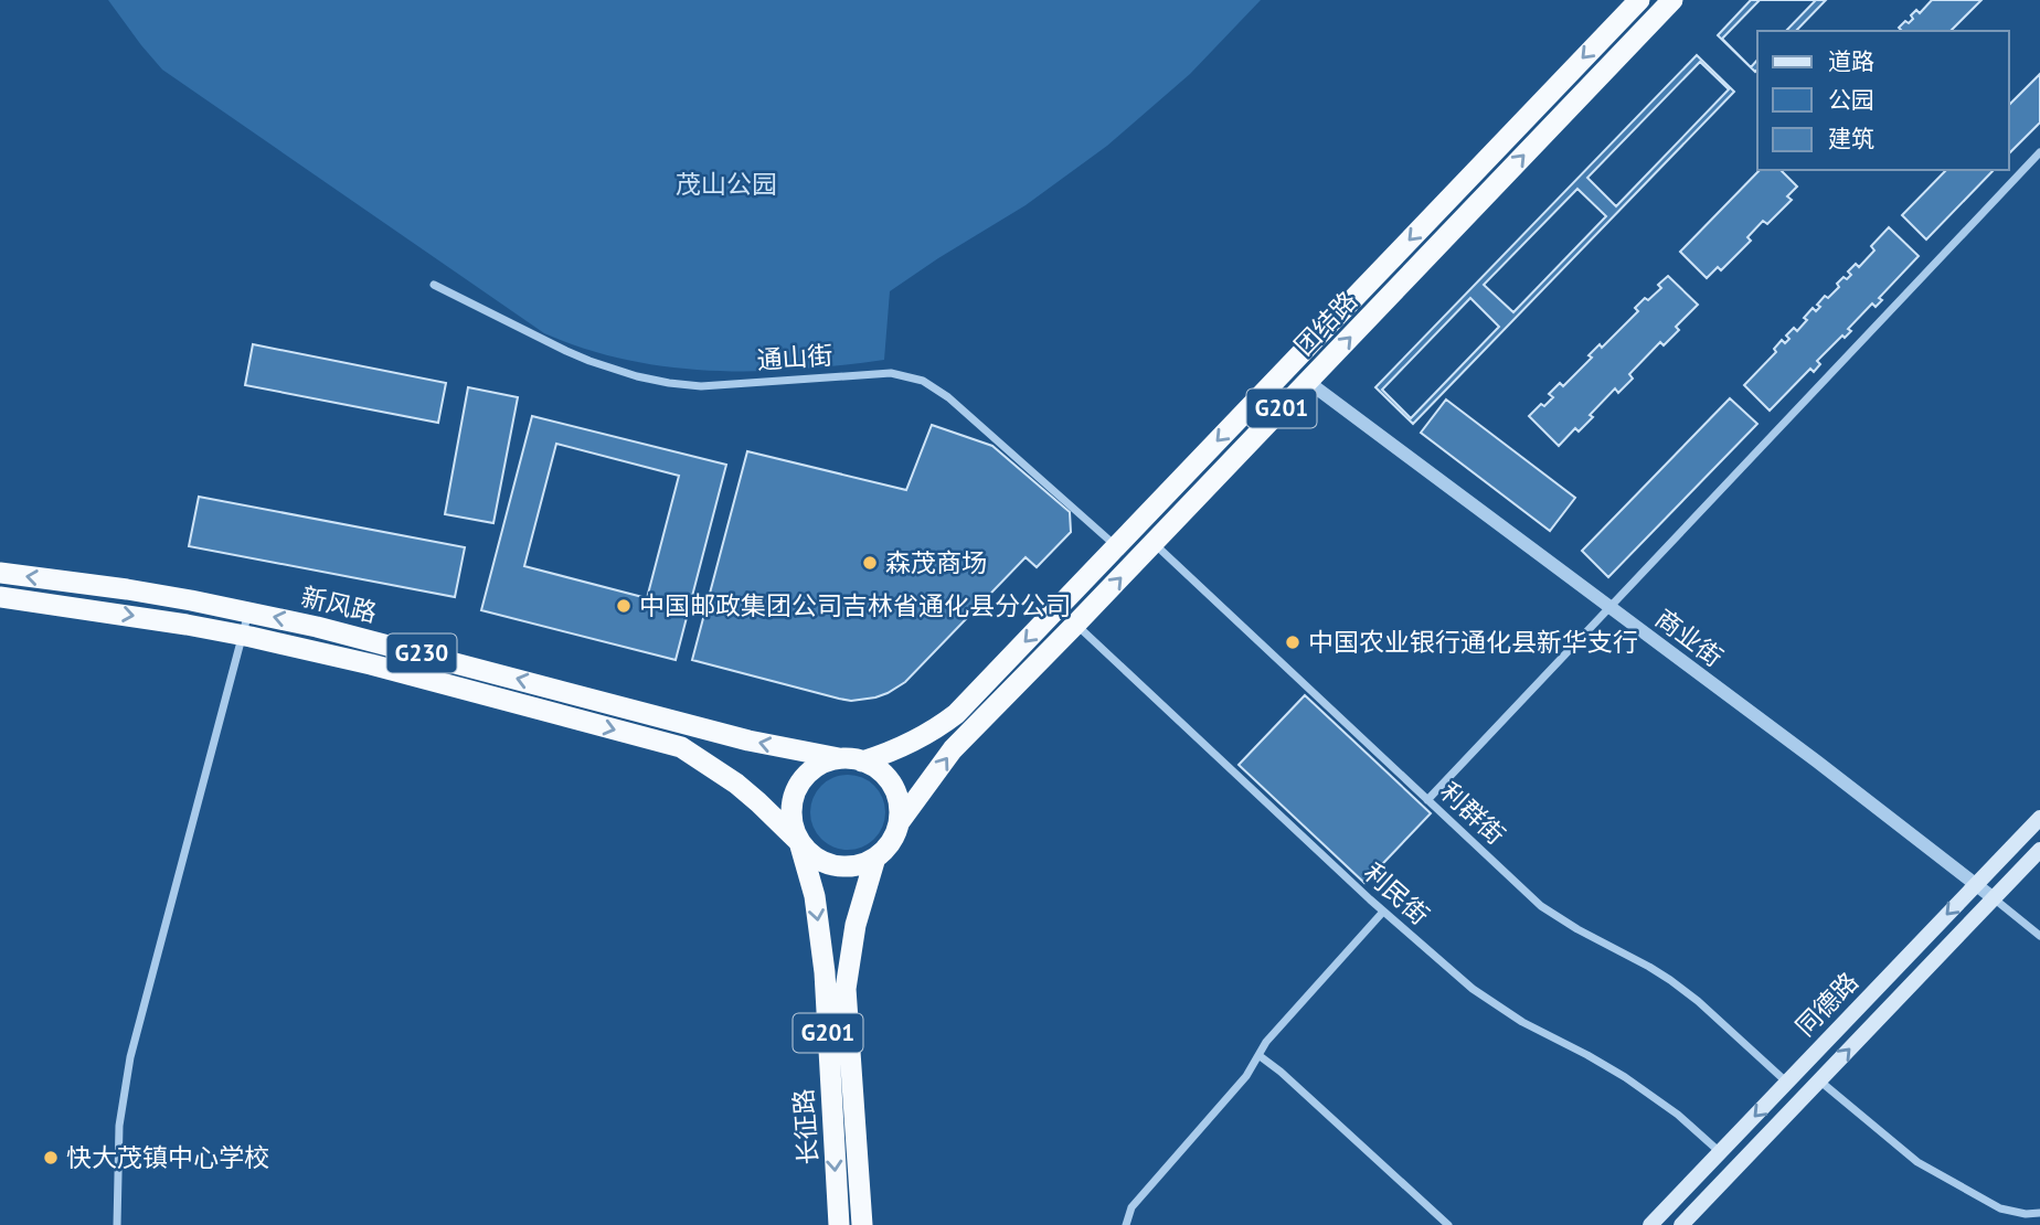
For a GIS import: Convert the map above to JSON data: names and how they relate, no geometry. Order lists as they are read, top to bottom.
{
  "streets": {
    "highway": [
      "团结路",
      "G201",
      "新风路",
      "G230",
      "长征路"
    ],
    "main road": ["同德路"],
    "street": [
      "通山街",
      "商业街",
      "利群街",
      "利民街"
    ]
  },
  "crossings": [
    ["团结路", "通山街"],
    ["团结路", "新风路"],
    ["团结路", "商业街"],
    ["团结路", "利群街"],
    ["团结路", "利民街"],
    ["团结路", "长征路"],
    ["新风路", "长征路"],
    ["商业街", "同德路"],
    ["利群街", "同德路"],
    ["利民街", "同德路"]
  ],
  "parks": ["茂山公园"],
  "places": [
    "森茂商场",
    "中国邮政集团公司吉林省通化县分公司",
    "中国农业银行通化县新华支行",
    "快大茂镇中心学校"
  ],
  "legend": ["道路", "公园", "建筑"]
}
